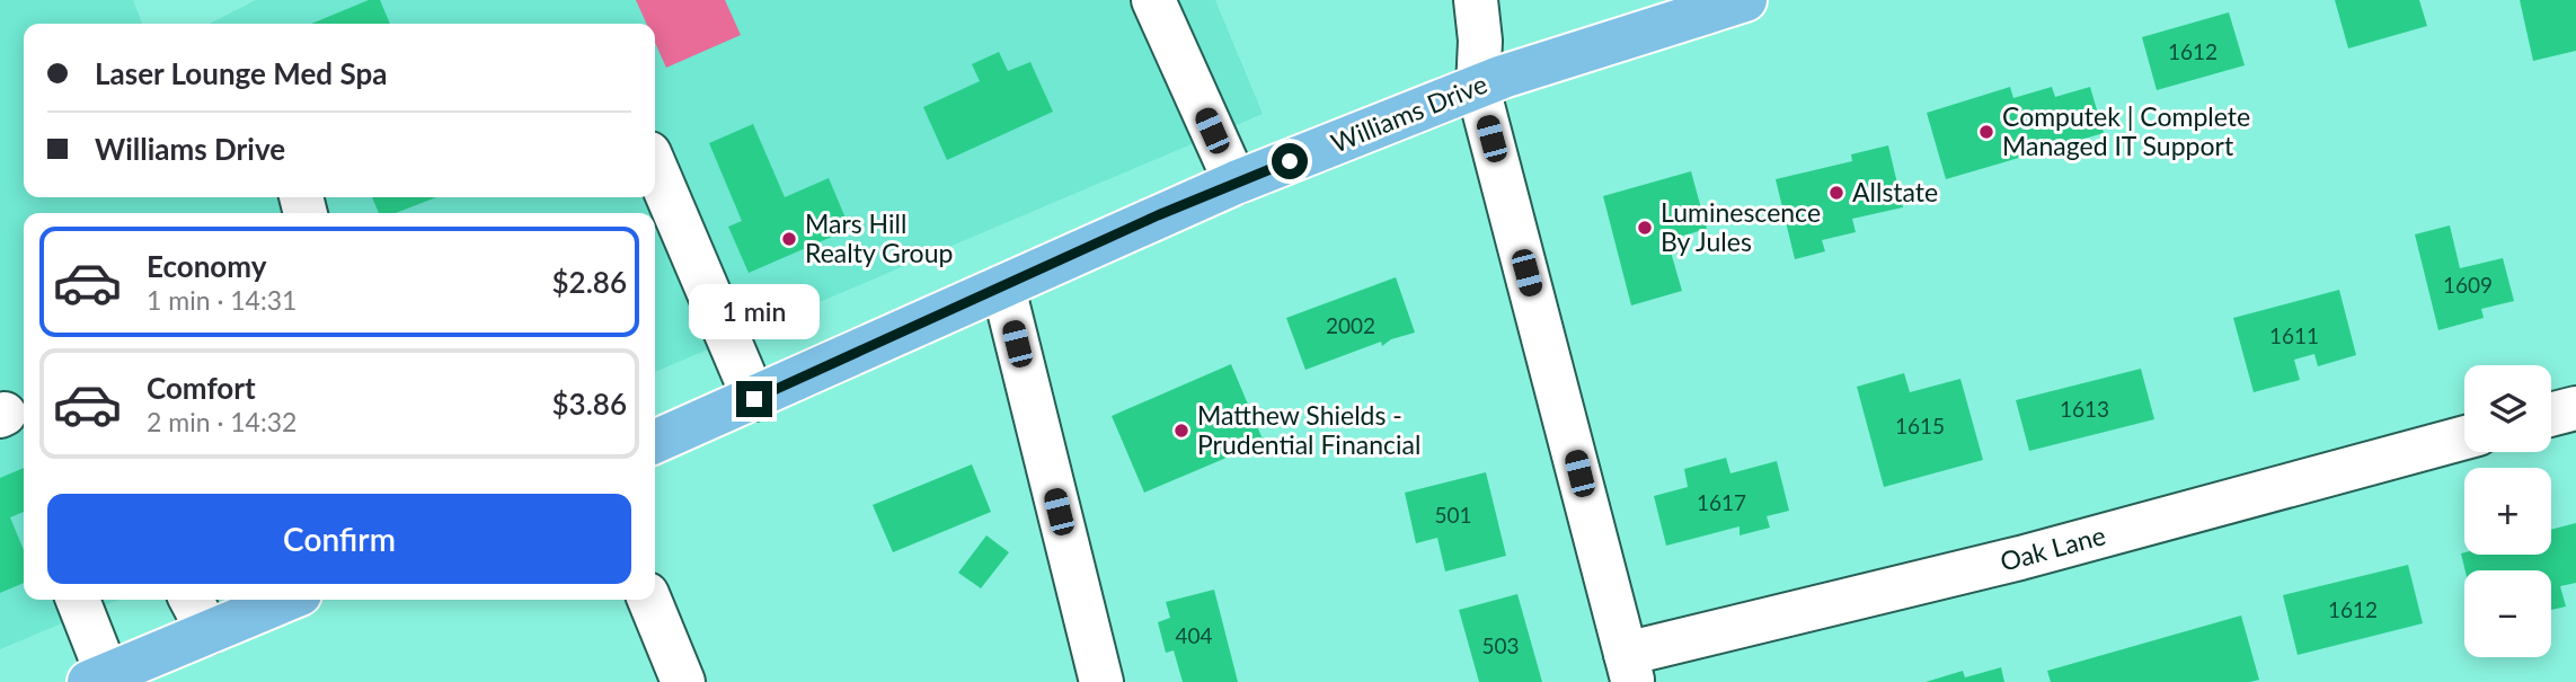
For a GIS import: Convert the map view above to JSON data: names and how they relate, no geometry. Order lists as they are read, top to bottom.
{
  "streets": {
    "main road": ["Williams Drive"],
    "street": ["Oak Lane"]
  },
  "places": [
    "Computek | Complete Managed IT Support",
    "Allstate",
    "Luminescence By Jules",
    "Mars Hill Realty Group",
    "Matthew Shields - Prudential Financial"
  ],
  "house_numbers": [
    "1612",
    "1609",
    "2002",
    "1611",
    "1613",
    "1615",
    "1617",
    "501",
    "1612",
    "404",
    "503"
  ],
  "page": {
    "banner": ["Laser Lounge Med Spa", "Williams Drive"],
    "list": [
      {
        "name": "Economy",
        "note": "1 min · 14:31",
        "value": "$2.86"
      },
      {
        "name": "Comfort",
        "note": "2 min · 14:32",
        "value": "$3.86"
      }
    ],
    "bubble": "1 min",
    "map_buttons": ["+", "−"],
    "buttons": "Confirm"
  }
}
